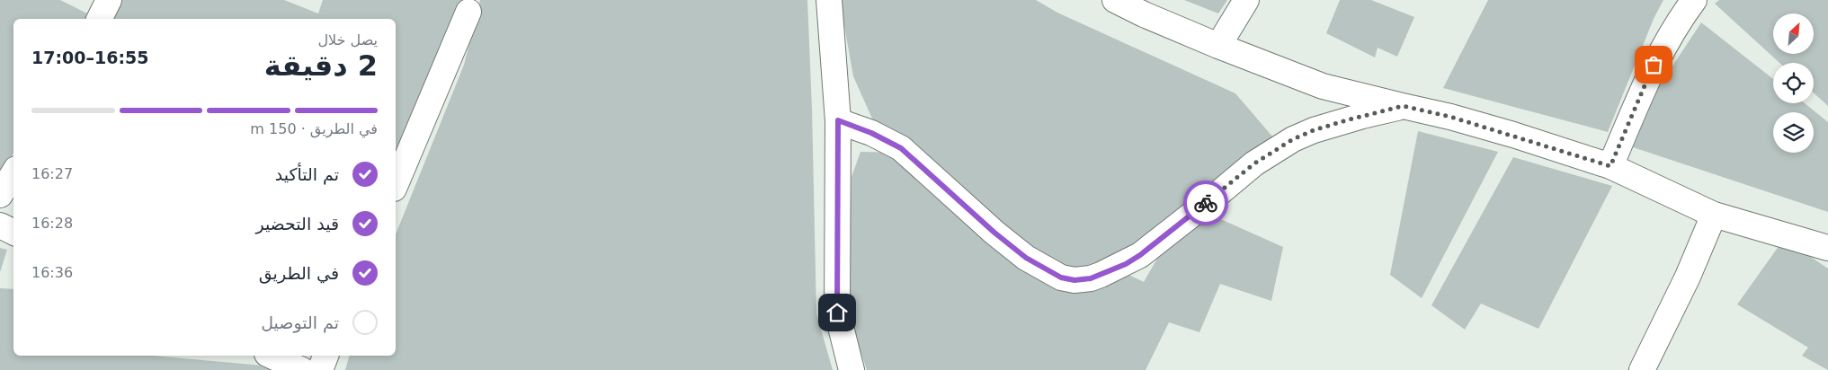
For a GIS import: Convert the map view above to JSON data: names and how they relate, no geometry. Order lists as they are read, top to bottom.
{
  "north": "top right",
  "page": {
    "heading": ["2 دقيقة", "يصل خلال", "16:55–17:00"],
    "bar": "في الطريق · 150 m",
    "list": [
      ["تم التأكيد", "16:27"],
      ["قيد التحضير", "16:28"],
      ["في الطريق", "16:36"],
      "تم التوصيل"
    ]
  }
}
